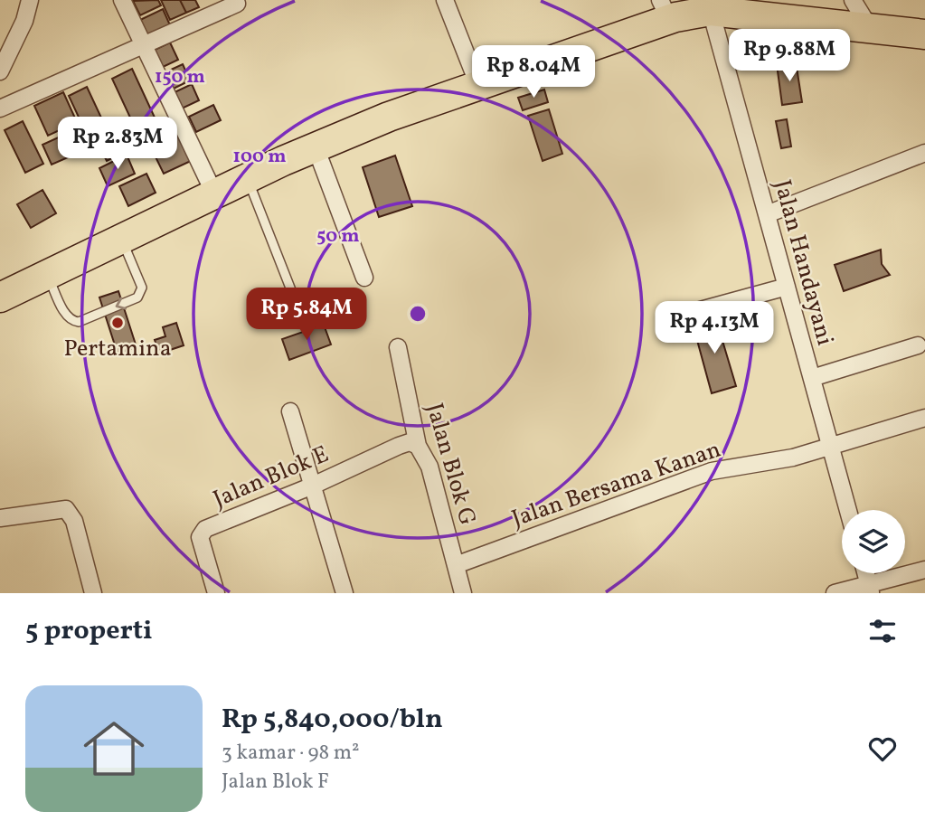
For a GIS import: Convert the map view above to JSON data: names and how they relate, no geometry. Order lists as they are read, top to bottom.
{
  "streets": {
    "street": [
      "Jalan Handayani",
      "Jalan Blok G",
      "Jalan Blok E",
      "Jalan Bersama Kanan"
    ]
  },
  "crossings": [
    ["Jalan Handayani", "Jalan Bersama Kanan"],
    ["Jalan Blok G", "Jalan Blok E"],
    ["Jalan Blok G", "Jalan Bersama Kanan"]
  ],
  "places": ["Pertamina"],
  "page": {
    "price": [
      "Rp 9.88M",
      "Rp 8.04M",
      "Rp 2.83M",
      "Rp 5.84M",
      "Rp 4.13M"
    ],
    "heading": "5 properti",
    "list": [
      {
        "name": "Rp 5,840,000/bln",
        "note": "3 kamar · 98 m² · Jalan Blok F"
      }
    ]
  },
  "rings": ["150 m", "100 m", "50 m"]
}
